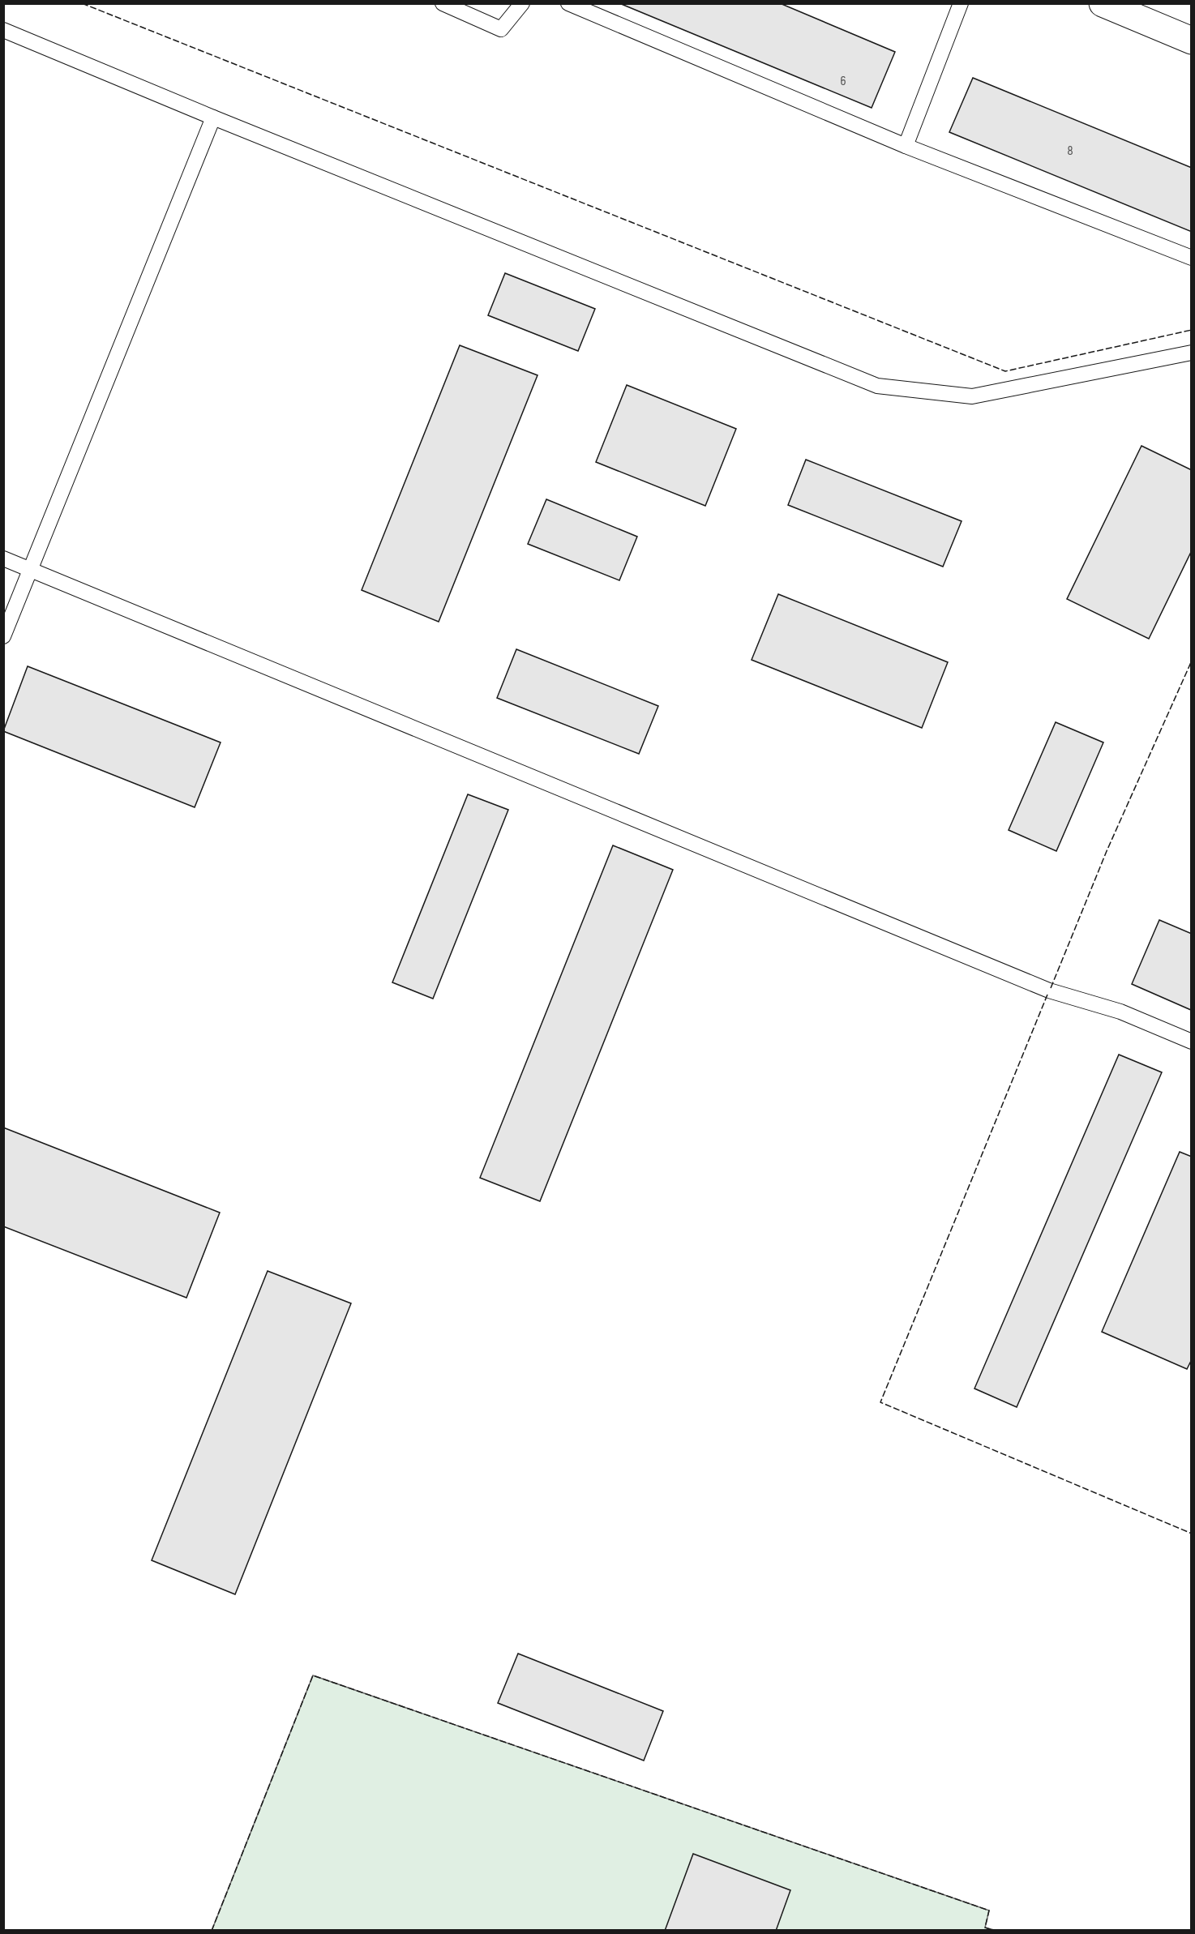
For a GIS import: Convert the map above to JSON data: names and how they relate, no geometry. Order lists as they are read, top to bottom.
{
  "house_numbers": ["6", "8"]
}
